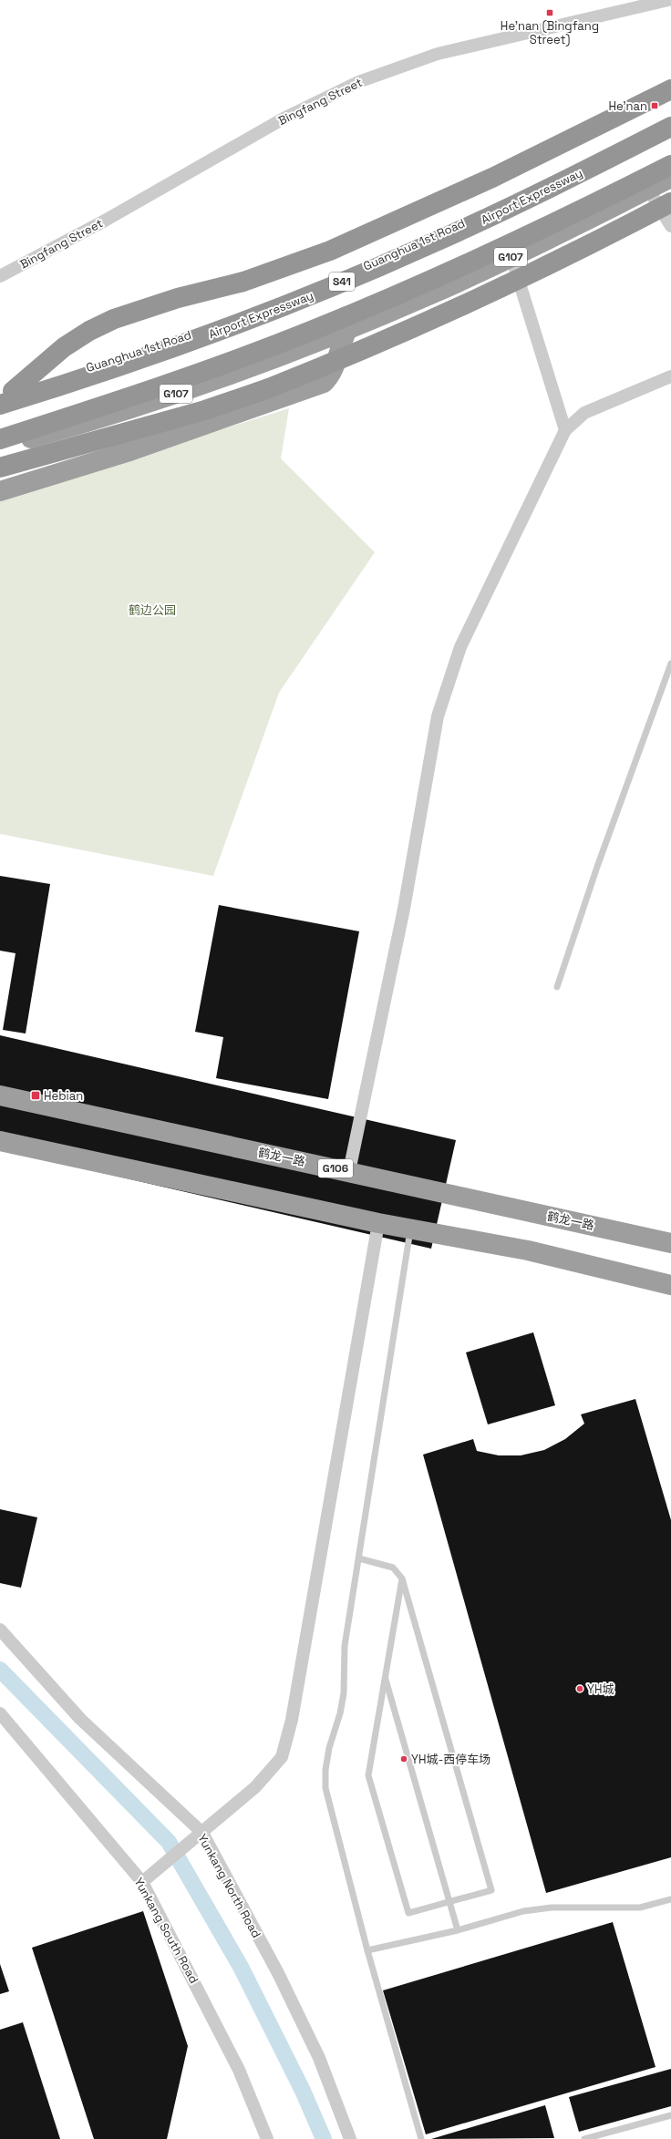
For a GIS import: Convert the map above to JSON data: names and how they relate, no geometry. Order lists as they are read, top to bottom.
{
  "streets": {
    "highway": [
      "Airport Expressway",
      "Guanghua 1st Road",
      "G107",
      "S41",
      "鹤龙一路",
      "G106"
    ],
    "street": ["Bingfang Street", "Yunkang North Road", "Yunkang South Road"]
  },
  "crossings": [
    ["Airport Expressway", "Guanghua 1st Road"]
  ],
  "parks": ["鹤边公园"],
  "places": {
    "transit": ["He'nan (Bingfang Street)", "He'nan", "Hebian"],
    "other": ["YH城", "YH城-西停车场"]
  }
}
